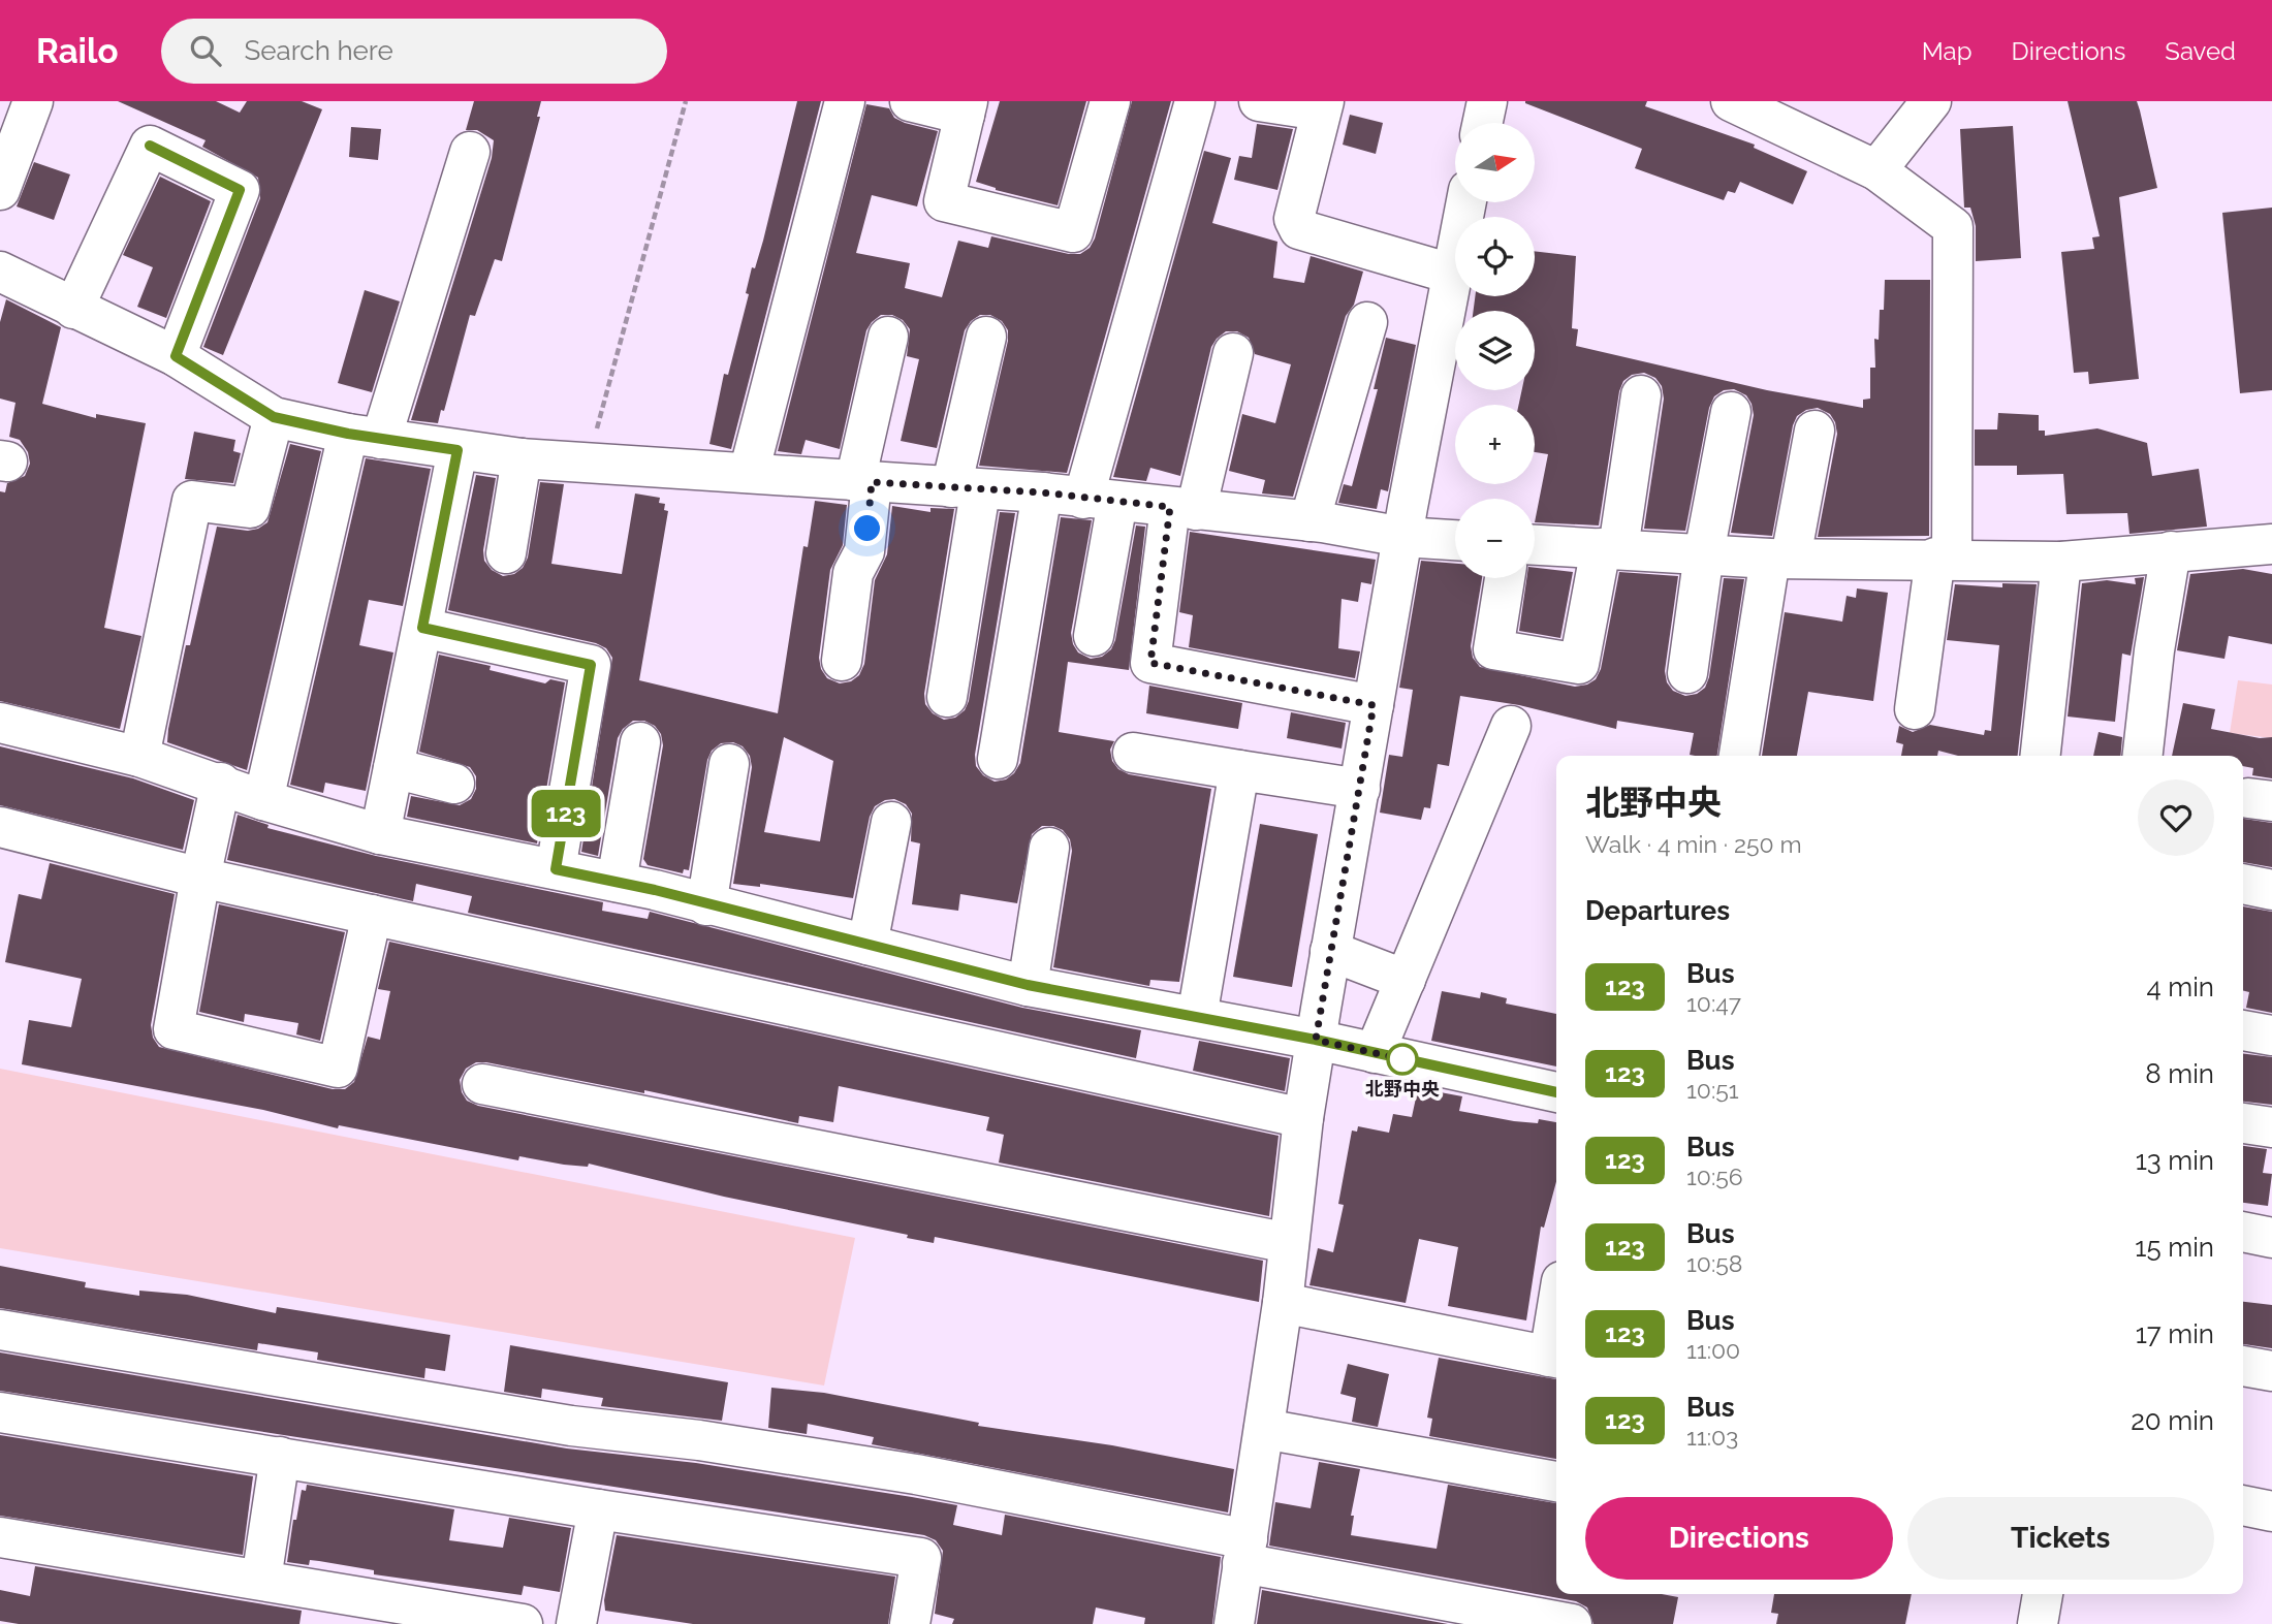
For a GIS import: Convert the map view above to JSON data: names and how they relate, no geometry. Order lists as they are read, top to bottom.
{
  "places": ["北野中央"],
  "lines": ["bus line 123"],
  "north": "right",
  "page": {
    "header": "Railo",
    "search": "Search here",
    "nav": ["Map", "Directions", "Saved"],
    "on_map": "123",
    "map_buttons": ["+", "−"],
    "heading": [
      ["北野中央", "Walk · 4 min · 250 m"],
      "Departures"
    ],
    "list": [
      {
        "mark": "123",
        "name": "Bus",
        "note": "10:47",
        "value": "4 min"
      },
      {
        "mark": "123",
        "name": "Bus",
        "note": "10:51",
        "value": "8 min"
      },
      {
        "mark": "123",
        "name": "Bus",
        "note": "10:56",
        "value": "13 min"
      },
      {
        "mark": "123",
        "name": "Bus",
        "note": "10:58",
        "value": "15 min"
      },
      {
        "mark": "123",
        "name": "Bus",
        "note": "11:00",
        "value": "17 min"
      },
      {
        "mark": "123",
        "name": "Bus",
        "note": "11:03",
        "value": "20 min"
      }
    ],
    "buttons": ["Directions", "Tickets"]
  }
}
